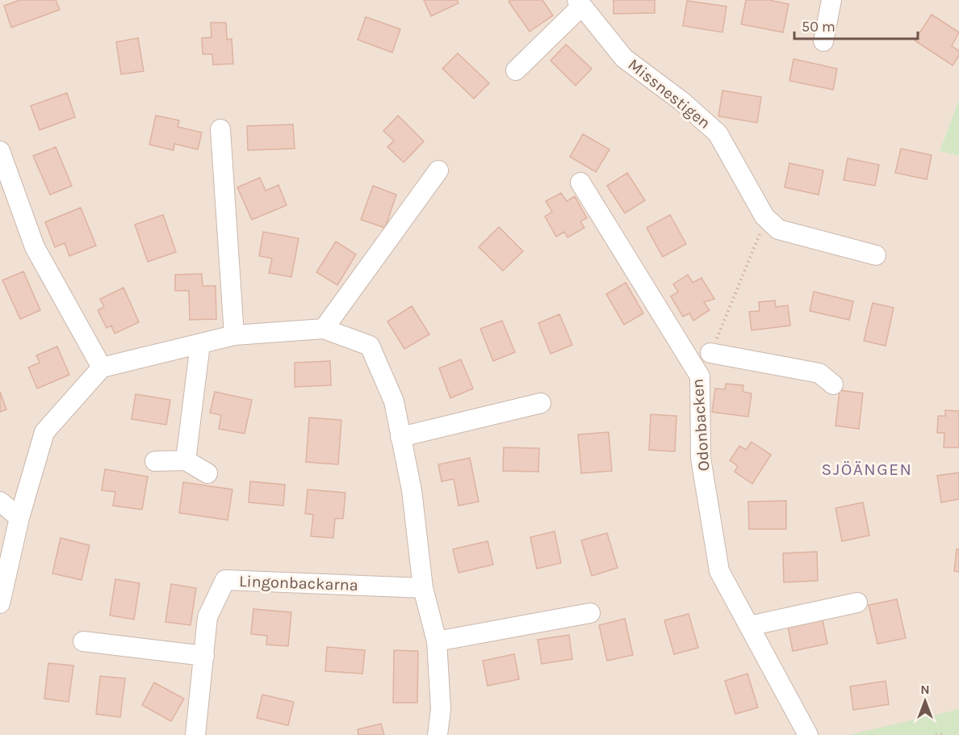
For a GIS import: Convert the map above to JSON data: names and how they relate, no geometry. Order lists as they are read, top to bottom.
{
  "streets": {
    "street": ["Missnestigen", "Odonbacken", "Lingonbackarna"]
  },
  "districts": ["SJÖÄNGEN"],
  "scale_bar": "50 m",
  "north": "top"
}
